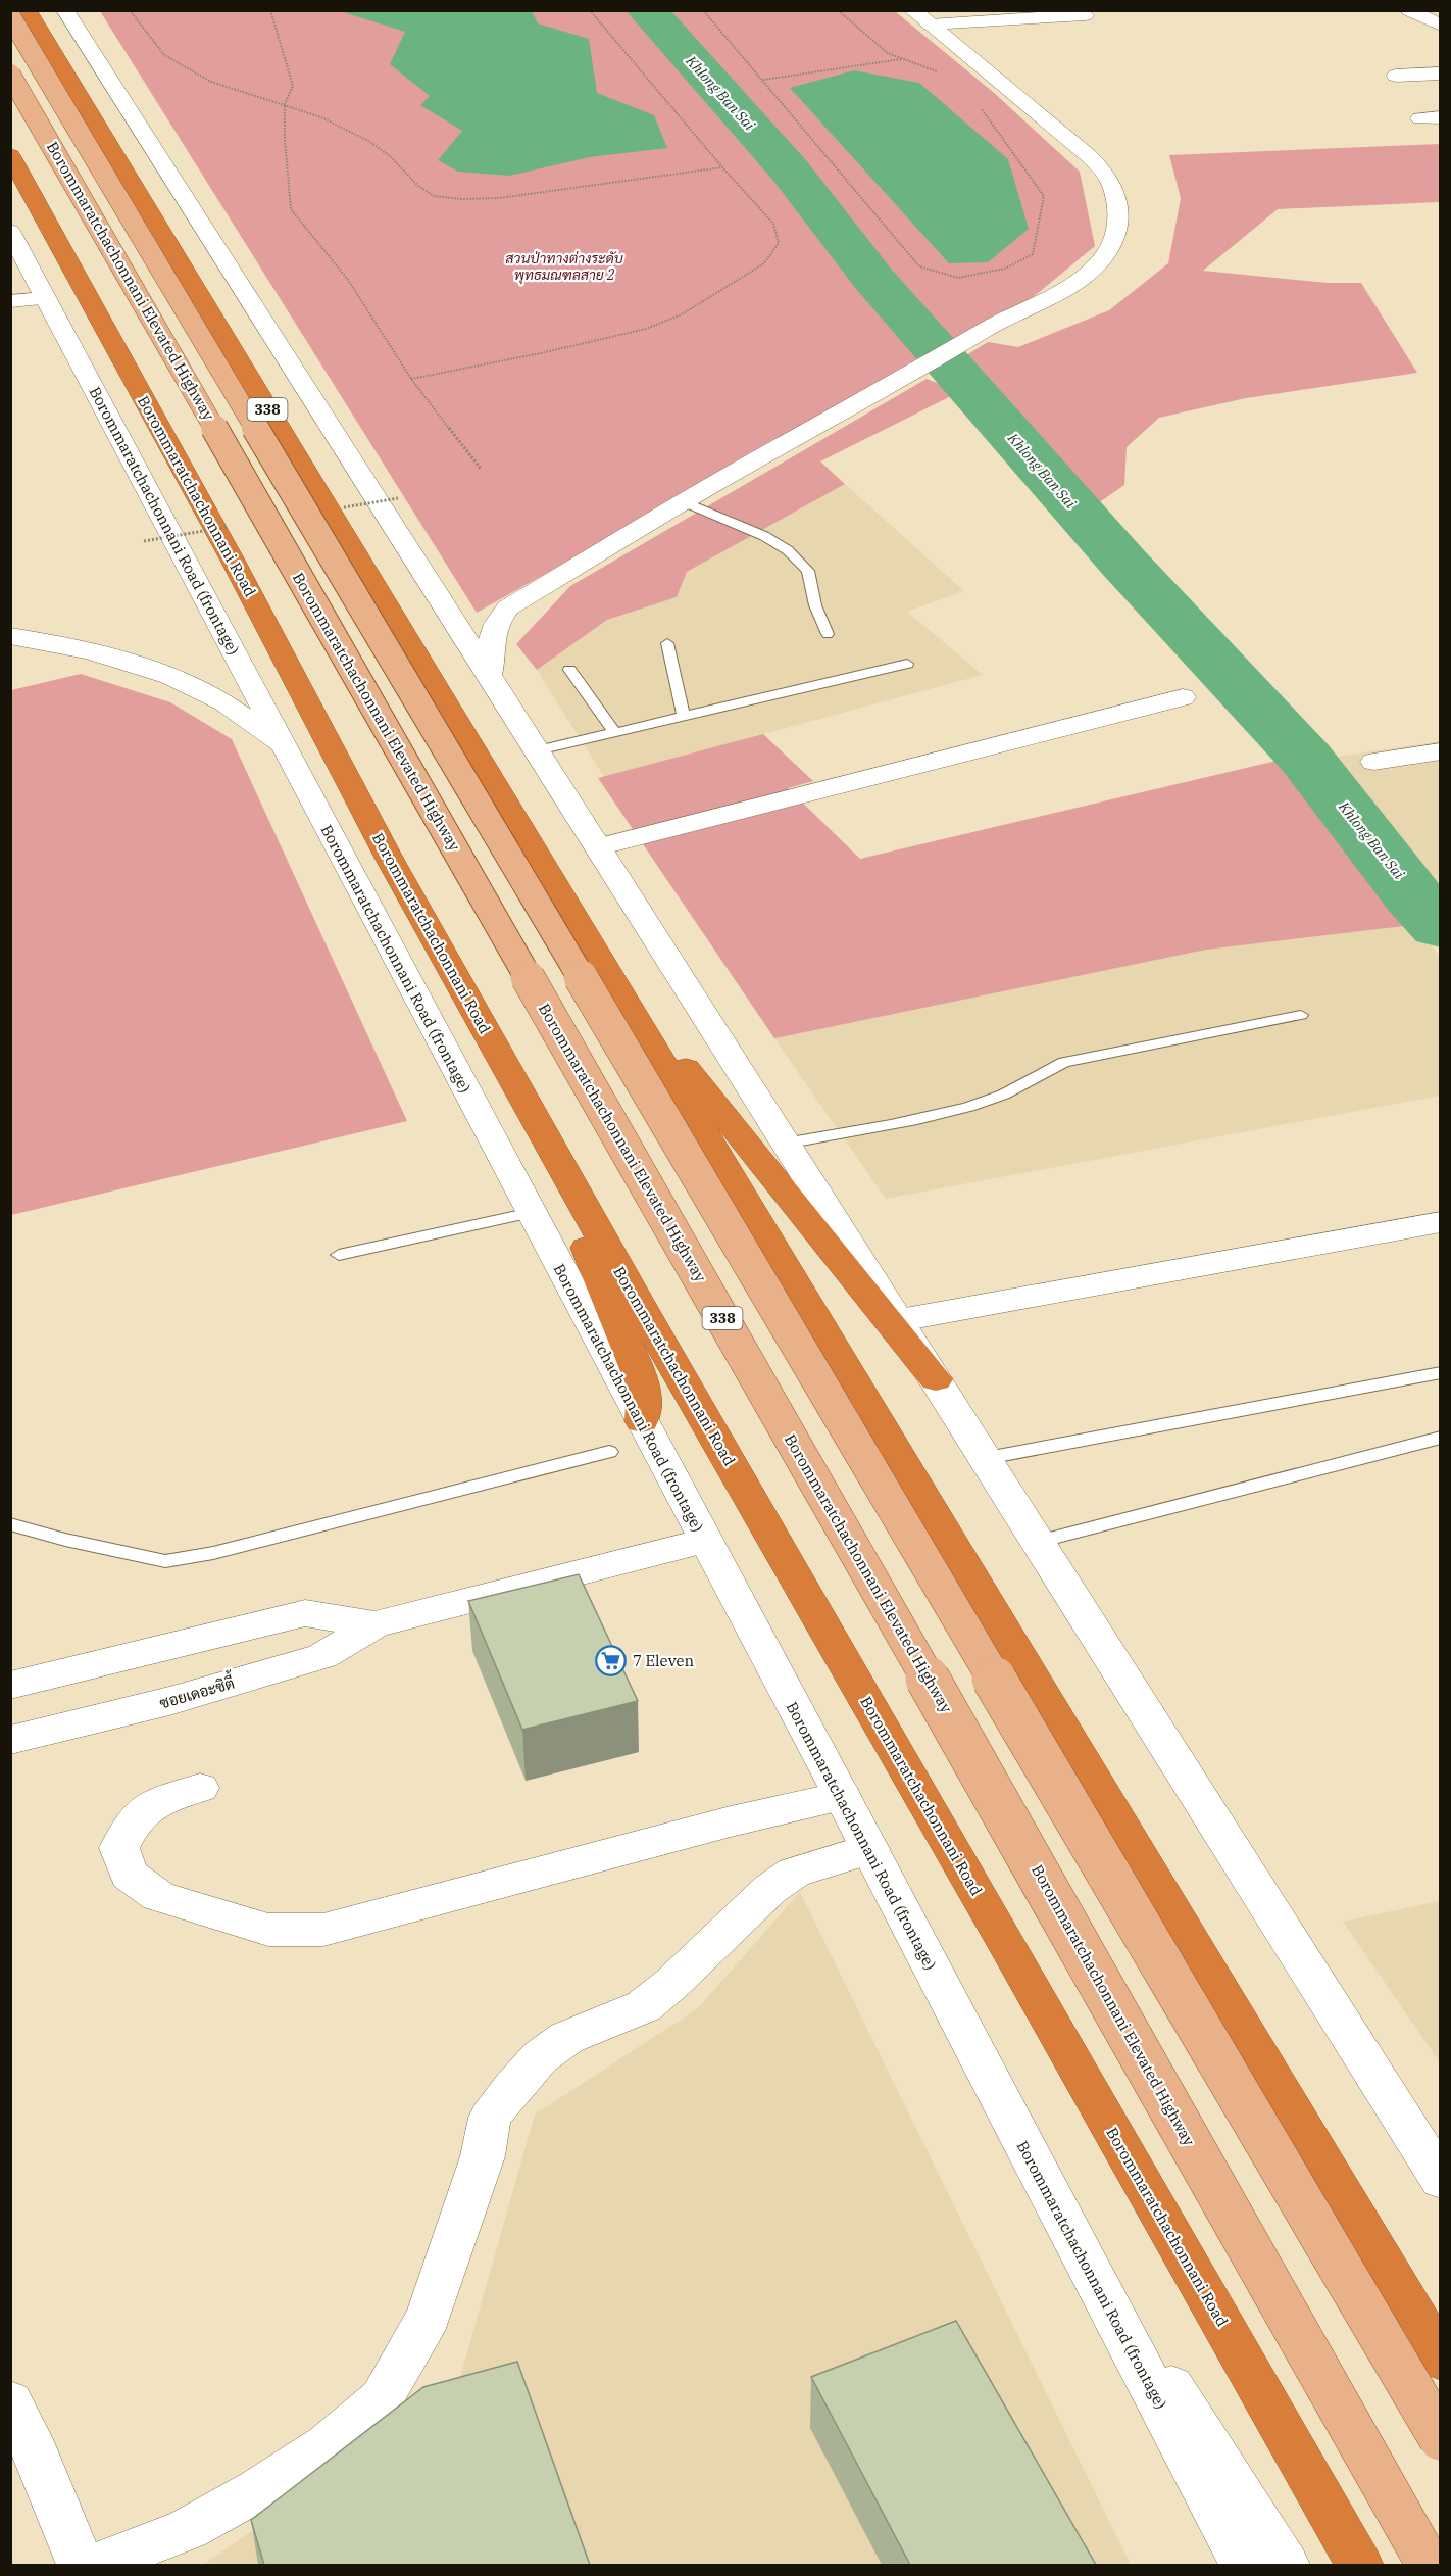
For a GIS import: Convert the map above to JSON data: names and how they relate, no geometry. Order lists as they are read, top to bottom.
{
  "streets": {
    "highway": ["338", "Borommaratchachonnani Road"],
    "main road": ["Borommaratchachonnani Elevated Highway", "Borommaratchachonnani Road (frontage)", "ซอยเดอะซิตี้"]
  },
  "crossings": [
    ["Borommaratchachonnani Road (frontage)", "ซอยเดอะซิตี้"]
  ],
  "water": ["Khlong Ban Sai"],
  "parks": ["สวนป่าทางต่างระดับ พุทธมณฑลสาย 2"],
  "places": {
    "supermarket": ["7 Eleven"]
  }
}
